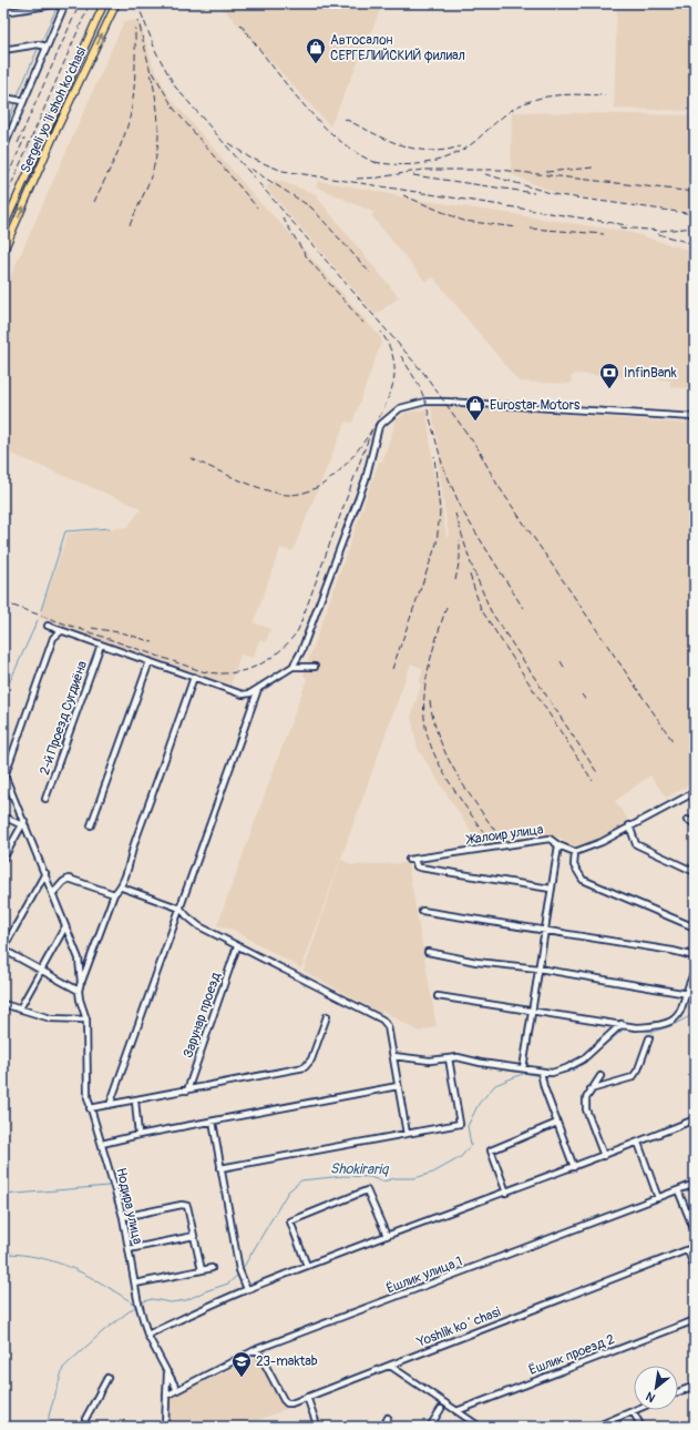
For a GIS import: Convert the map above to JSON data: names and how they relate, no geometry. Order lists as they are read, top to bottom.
{
  "streets": {
    "main road": ["Sergeli yo‘li shoh ko‘chasi"],
    "street": [
      "2-й Проезд Сугдиёна",
      "Жалоир улица",
      "Зарунар проезд",
      "Нодира улица",
      "Ёшлик улица 1",
      "Yoshlik koʻchasi",
      "Ёшлик проезд 2"
    ]
  },
  "crossings": [
    ["Нодира улица", "Ёшлик улица 1"],
    ["Ёшлик улица 1", "Yoshlik koʻchasi"]
  ],
  "water": ["Shokirariq"],
  "places": {
    "shop": ["Автосалон СЕРГЕЛИЙСКИЙ филиал", "Eurostar Motors"],
    "bank": ["InfinBank"],
    "school or university": ["23-maktab"]
  },
  "north": "bottom left"
}
